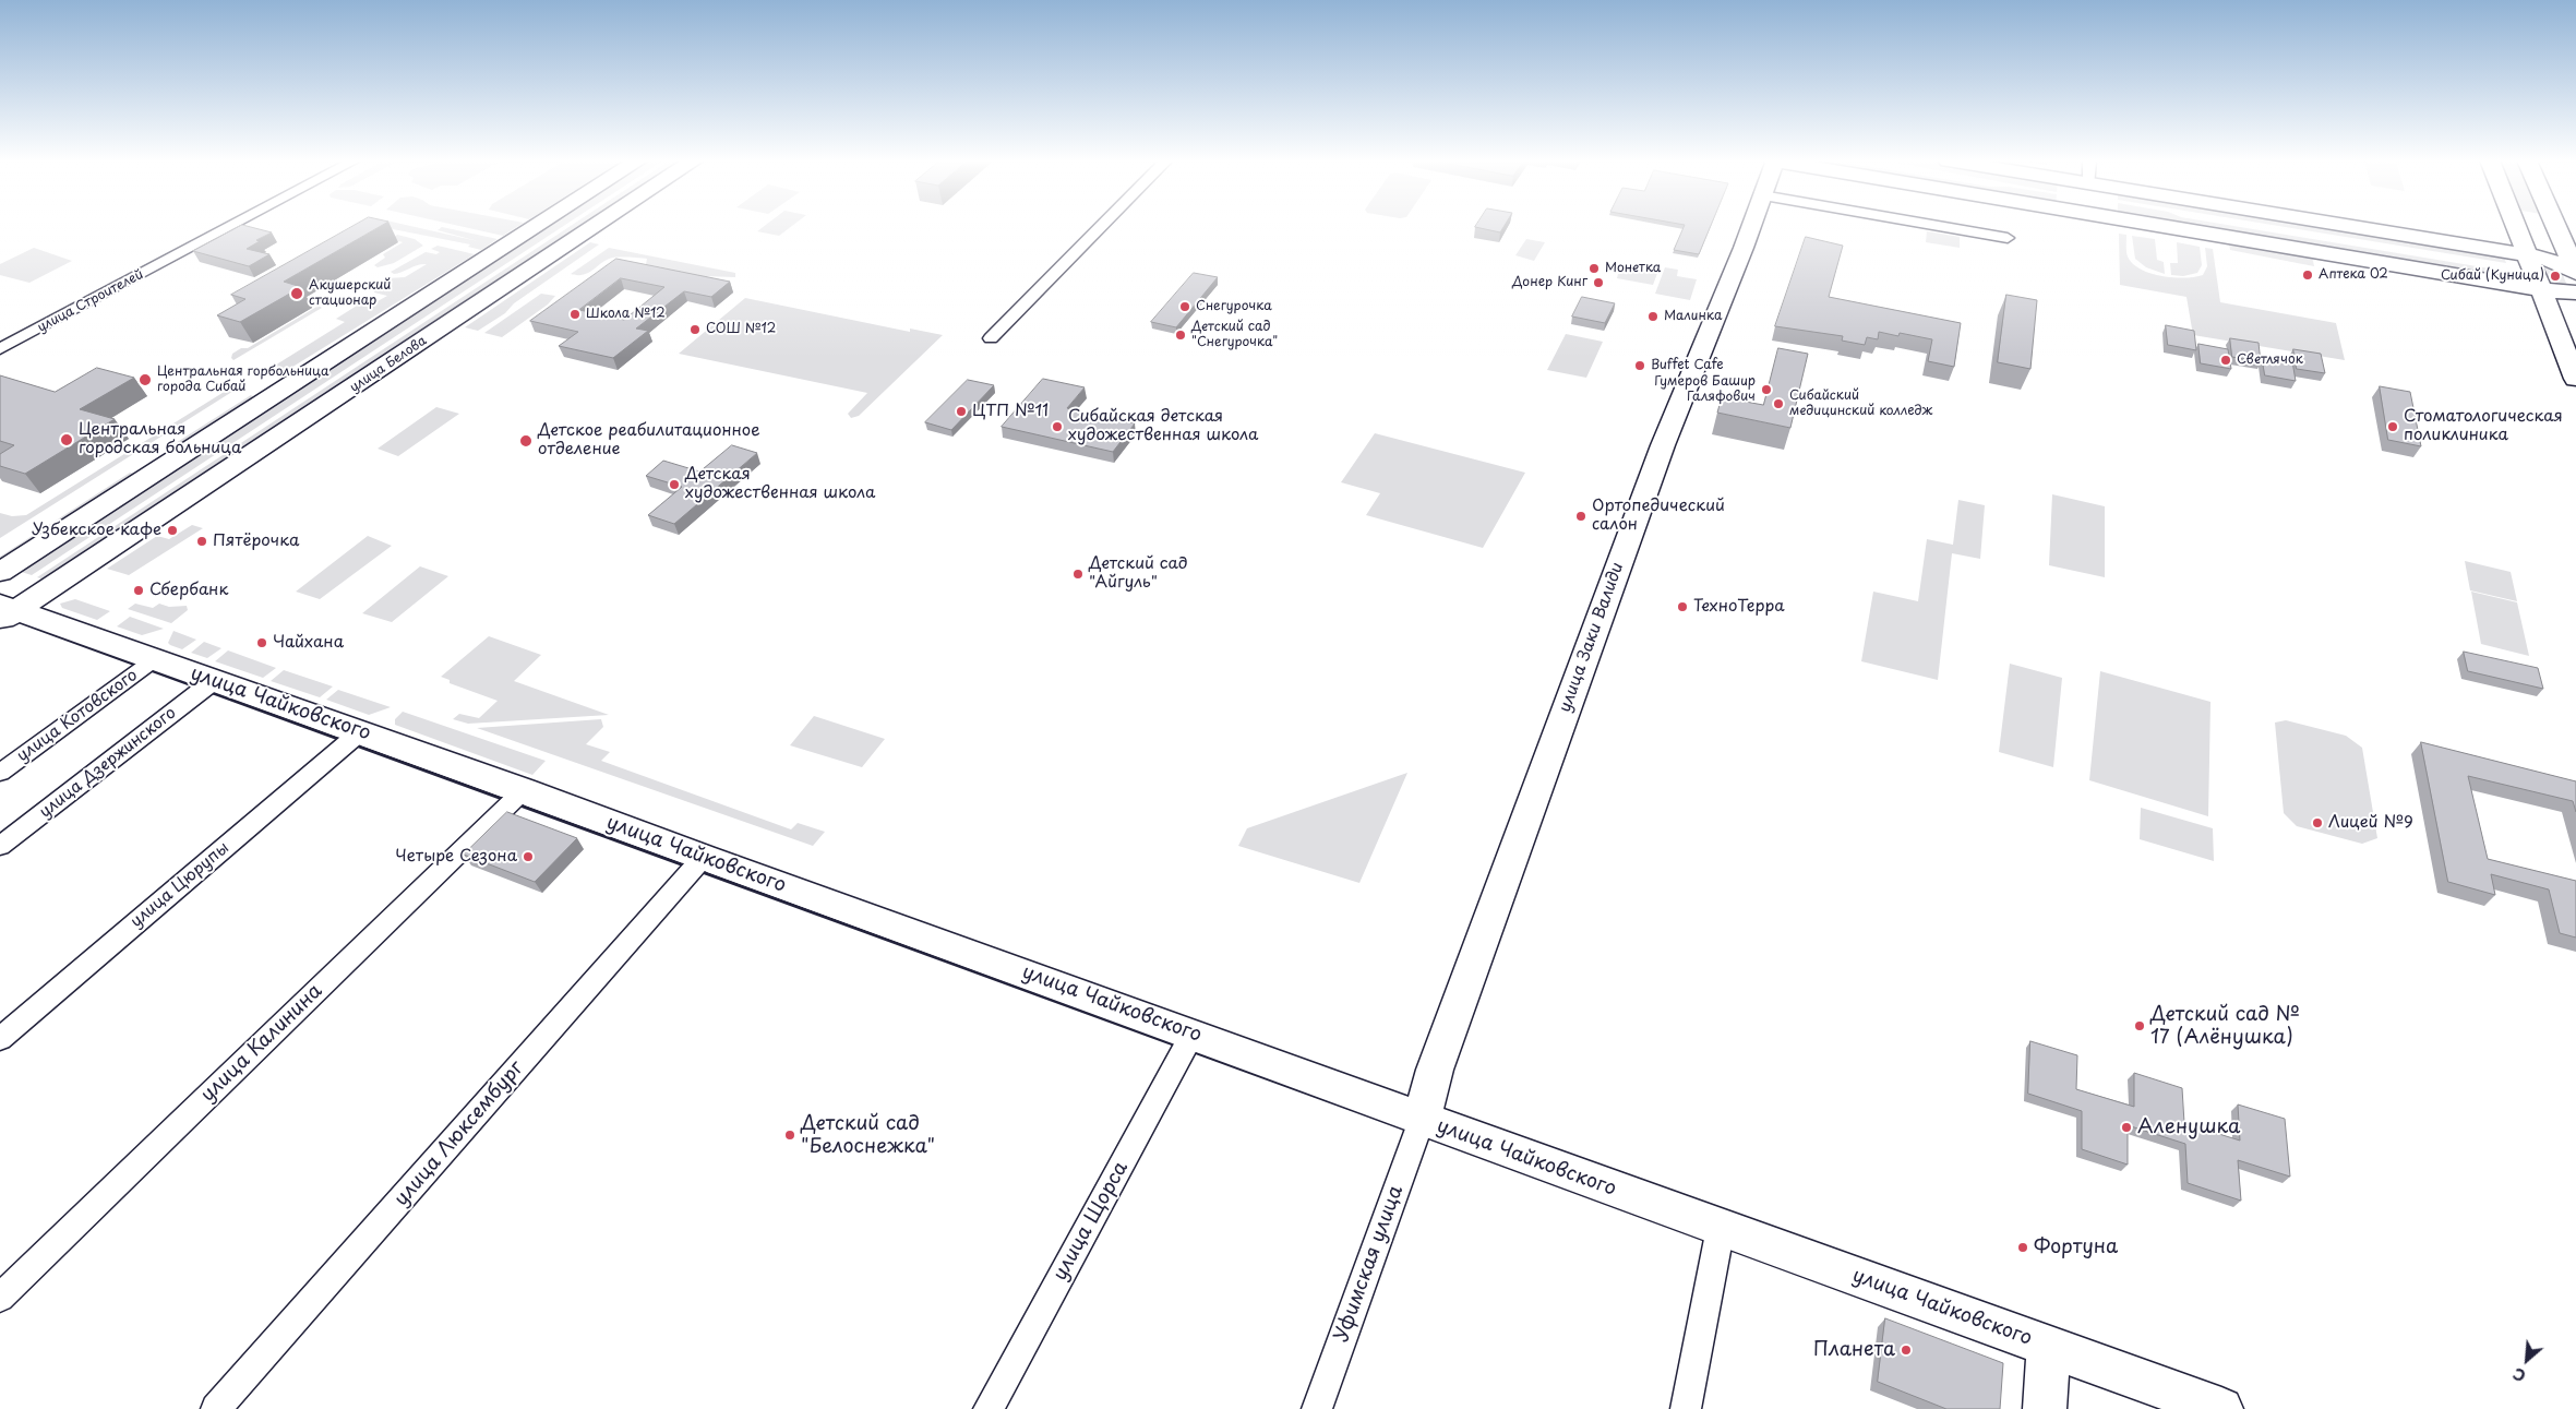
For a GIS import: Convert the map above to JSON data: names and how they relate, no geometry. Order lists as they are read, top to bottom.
{
  "streets": {
    "main road": ["улица Белова", "улица Заки Валиди", "улица Чайковского"],
    "street": [
      "улица Строителей",
      "улица Котовского",
      "улица Дзержинского",
      "улица Цюрупы",
      "улица Калинина",
      "улица Люксембург",
      "улица Щорса",
      "Уфимская улица"
    ]
  },
  "crossings": [
    ["улица Белова", "улица Чайковского"],
    ["улица Заки Валиди", "улица Чайковского"],
    ["улица Заки Валиди", "Уфимская улица"],
    ["улица Чайковского", "улица Котовского"],
    ["улица Чайковского", "улица Дзержинского"],
    ["улица Чайковского", "улица Цюрупы"],
    ["улица Чайковского", "улица Калинина"],
    ["улица Чайковского", "улица Люксембург"],
    ["улица Чайковского", "улица Щорса"],
    ["улица Чайковского", "Уфимская улица"]
  ],
  "places": [
    "Монетка",
    "Аптека 02",
    "Сибай (Куница)",
    "Донер Кинг",
    "Акушерский стационар",
    "Снегурочка",
    "Школа №12",
    "Малинка",
    "СОШ №12",
    "Детский сад \"Снегурочка\"",
    "Светлячок",
    "Buffet Cafe",
    "Центральная горбольница города Сибай",
    "Гумеров Башир Галяфович",
    "Сибайский медицинский колледж",
    "ЦТП №11",
    "Сибайская детская художественная школа",
    "Стоматологическая поликлиника",
    "Центральная городская больница",
    "Детское реабилитационное отделение",
    "Детская художественная школа",
    "Ортопедический салон",
    "Узбекское кафе",
    "Пятёрочка",
    "Детский сад \"Айгуль\"",
    "Сбербанк",
    "ТехноТерра",
    "Чайхана",
    "Лицей №9",
    "Четыре Сезона",
    "Детский сад № 17 (Алёнушка)",
    "Аленушка",
    "Детский сад \"Белоснежка\"",
    "Фортуна",
    "Планета"
  ],
  "north": "bottom left"
}
